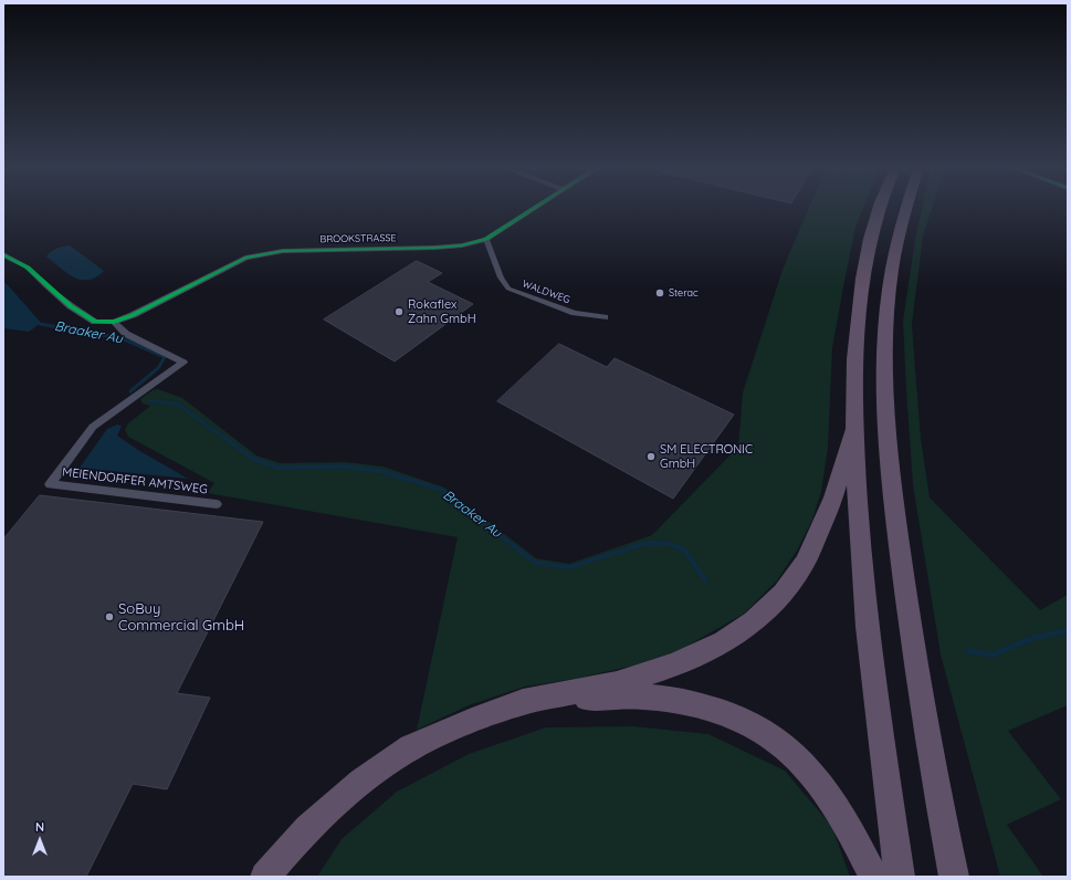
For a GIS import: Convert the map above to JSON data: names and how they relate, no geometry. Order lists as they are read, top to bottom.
{
  "streets": {
    "street": ["BROOKSTRASSE", "WALDWEG", "MEIENDORFER AMTSWEG"]
  },
  "crossings": [
    ["BROOKSTRASSE", "WALDWEG"],
    ["BROOKSTRASSE", "MEIENDORFER AMTSWEG"]
  ],
  "water": ["Braaker Au"],
  "places": [
    "Sterac",
    "Rokaflex Zahn GmbH",
    "SM ELECTRONIC GmbH",
    "SoBuy Commercial GmbH"
  ],
  "north": "top"
}
